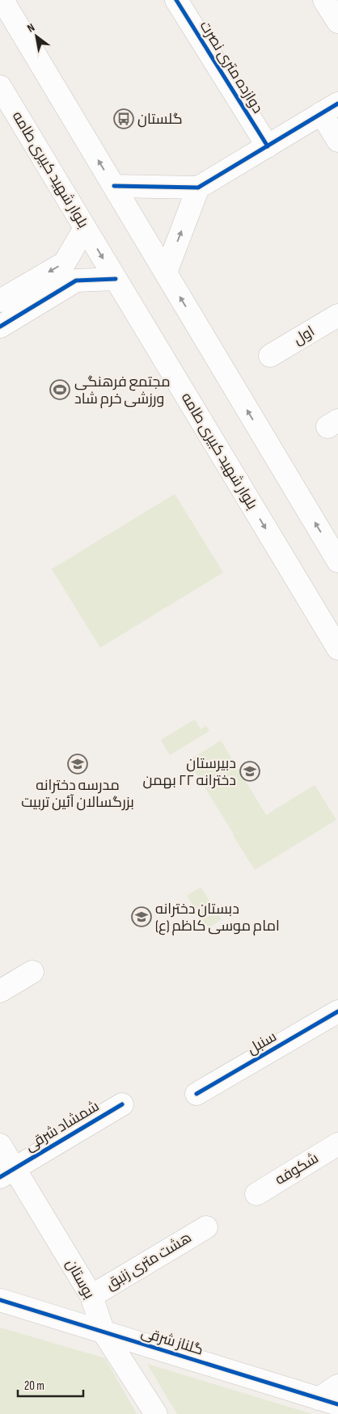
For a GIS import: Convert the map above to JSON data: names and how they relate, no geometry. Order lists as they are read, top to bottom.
{
  "streets": {
    "street": [
      "دوازده متری نصرت",
      "بلوار شهید کبیری طامه",
      "اول",
      "سنبل",
      "شمشاد شرقی",
      "شکوفه",
      "هشت متری زنبق",
      "بوستان",
      "گلناز شرقی"
    ]
  },
  "crossings": [
    ["شمشاد شرقی", "بوستان"],
    ["هشت متری زنبق", "بوستان"],
    ["بوستان", "گلناز شرقی"]
  ],
  "places": {
    "bus stop": ["گلستان"],
    "sports": ["مجتمع فرهنگی ورزشی خرم شاد"],
    "school or university": ["مدرسه دخترانه بزرگسالان آئین تربیت", "دبیرستان دخترانه ۲۲ بهمن", "دبستان دخترانه امام موسی کاظم (ع)"]
  },
  "scale_bar": "20 m",
  "north": "top left"
}
